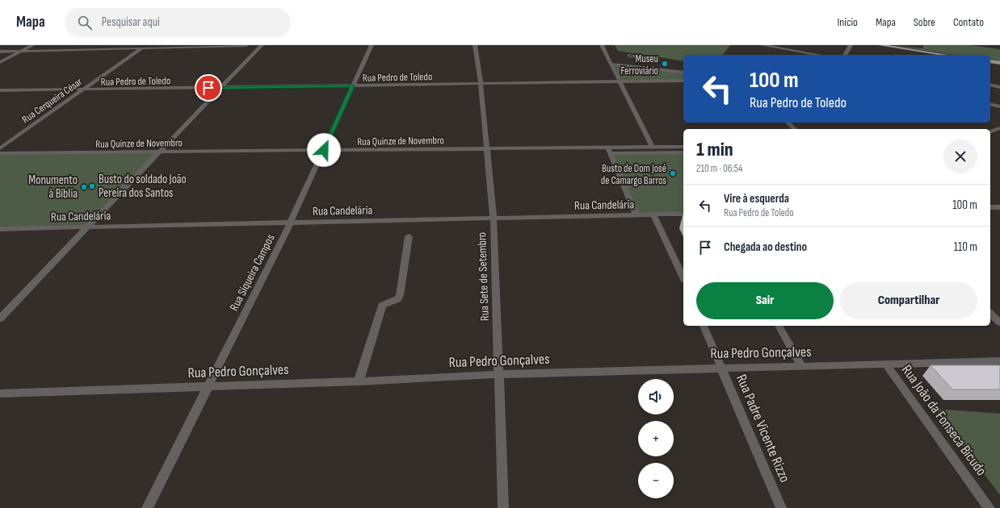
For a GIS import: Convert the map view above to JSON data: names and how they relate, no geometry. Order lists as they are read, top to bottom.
{
  "streets": {
    "street": [
      "Rua Pedro de Toledo",
      "Rua Cerqueira César",
      "Rua Quinze de Novembro",
      "Rua Candelária",
      "Rua Siqueira Campos",
      "Rua Sete de Setembro",
      "Rua Pedro Gonçalves",
      "Rua João da Fonseca Bicudo",
      "Rua Padre Vicente Rizzo"
    ]
  },
  "crossings": [
    ["Rua Pedro de Toledo", "Rua Cerqueira César"],
    ["Rua Pedro de Toledo", "Rua Siqueira Campos"],
    ["Rua Pedro de Toledo", "Rua Sete de Setembro"],
    ["Rua Quinze de Novembro", "Rua Siqueira Campos"],
    ["Rua Quinze de Novembro", "Rua Sete de Setembro"],
    ["Rua Candelária", "Rua Siqueira Campos"],
    ["Rua Candelária", "Rua Sete de Setembro"],
    ["Rua Siqueira Campos", "Rua Pedro Gonçalves"],
    ["Rua Sete de Setembro", "Rua Pedro Gonçalves"],
    ["Rua Pedro Gonçalves", "Rua João da Fonseca Bicudo"],
    ["Rua Pedro Gonçalves", "Rua Padre Vicente Rizzo"]
  ],
  "places": [
    "Museu Ferroviário",
    "Busto de Dom José de Camargo Barros",
    "Busto do soldado João Pereira dos Santos",
    "Monumento à Bíblia"
  ],
  "page": {
    "header": "Mapa",
    "search": "Pesquisar aqui",
    "nav": [
      "Início",
      "Mapa",
      "Sobre",
      "Contato"
    ],
    "turn": ["100 m", "Rua Pedro de Toledo"],
    "heading": ["1 min", "210 m · 06:54"],
    "list": [
      {
        "name": "Vire à esquerda",
        "note": "Rua Pedro de Toledo",
        "value": "100 m"
      },
      {
        "name": "Chegada ao destino",
        "value": "110 m"
      }
    ],
    "buttons": ["Sair", "Compartilhar"],
    "map_buttons": ["+", "−"]
  }
}
